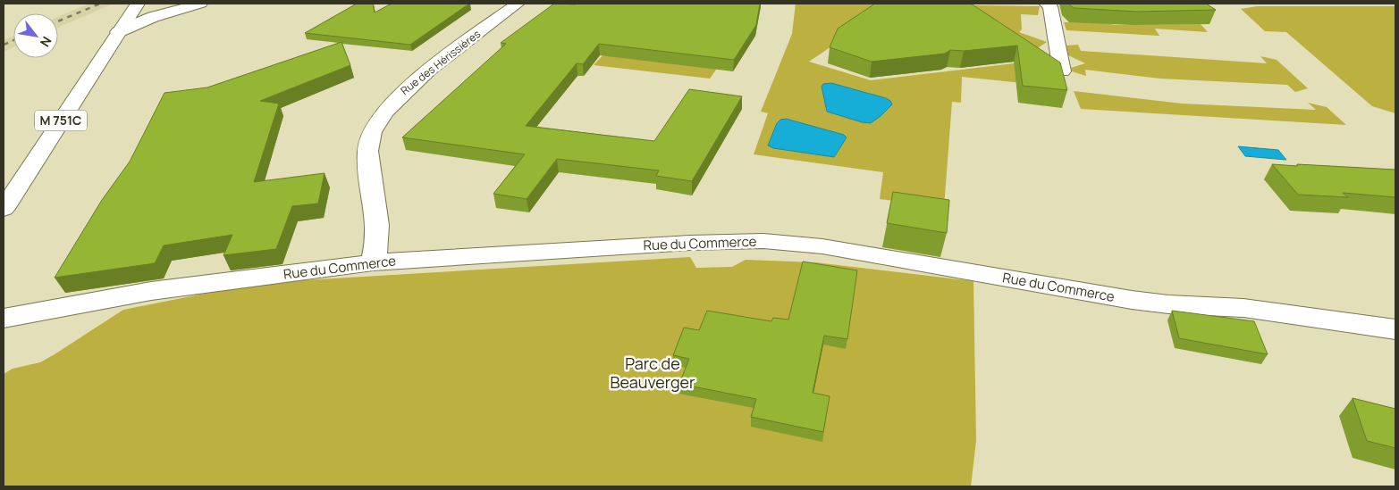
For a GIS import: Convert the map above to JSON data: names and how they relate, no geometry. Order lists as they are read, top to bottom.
{
  "streets": {
    "street": ["Rue des Hérissières", "M 751C", "Rue du Commerce"]
  },
  "crossings": [
    ["Rue des Hérissières", "Rue du Commerce"]
  ],
  "parks": ["Parc de Beauverger"],
  "north": "bottom right"
}
